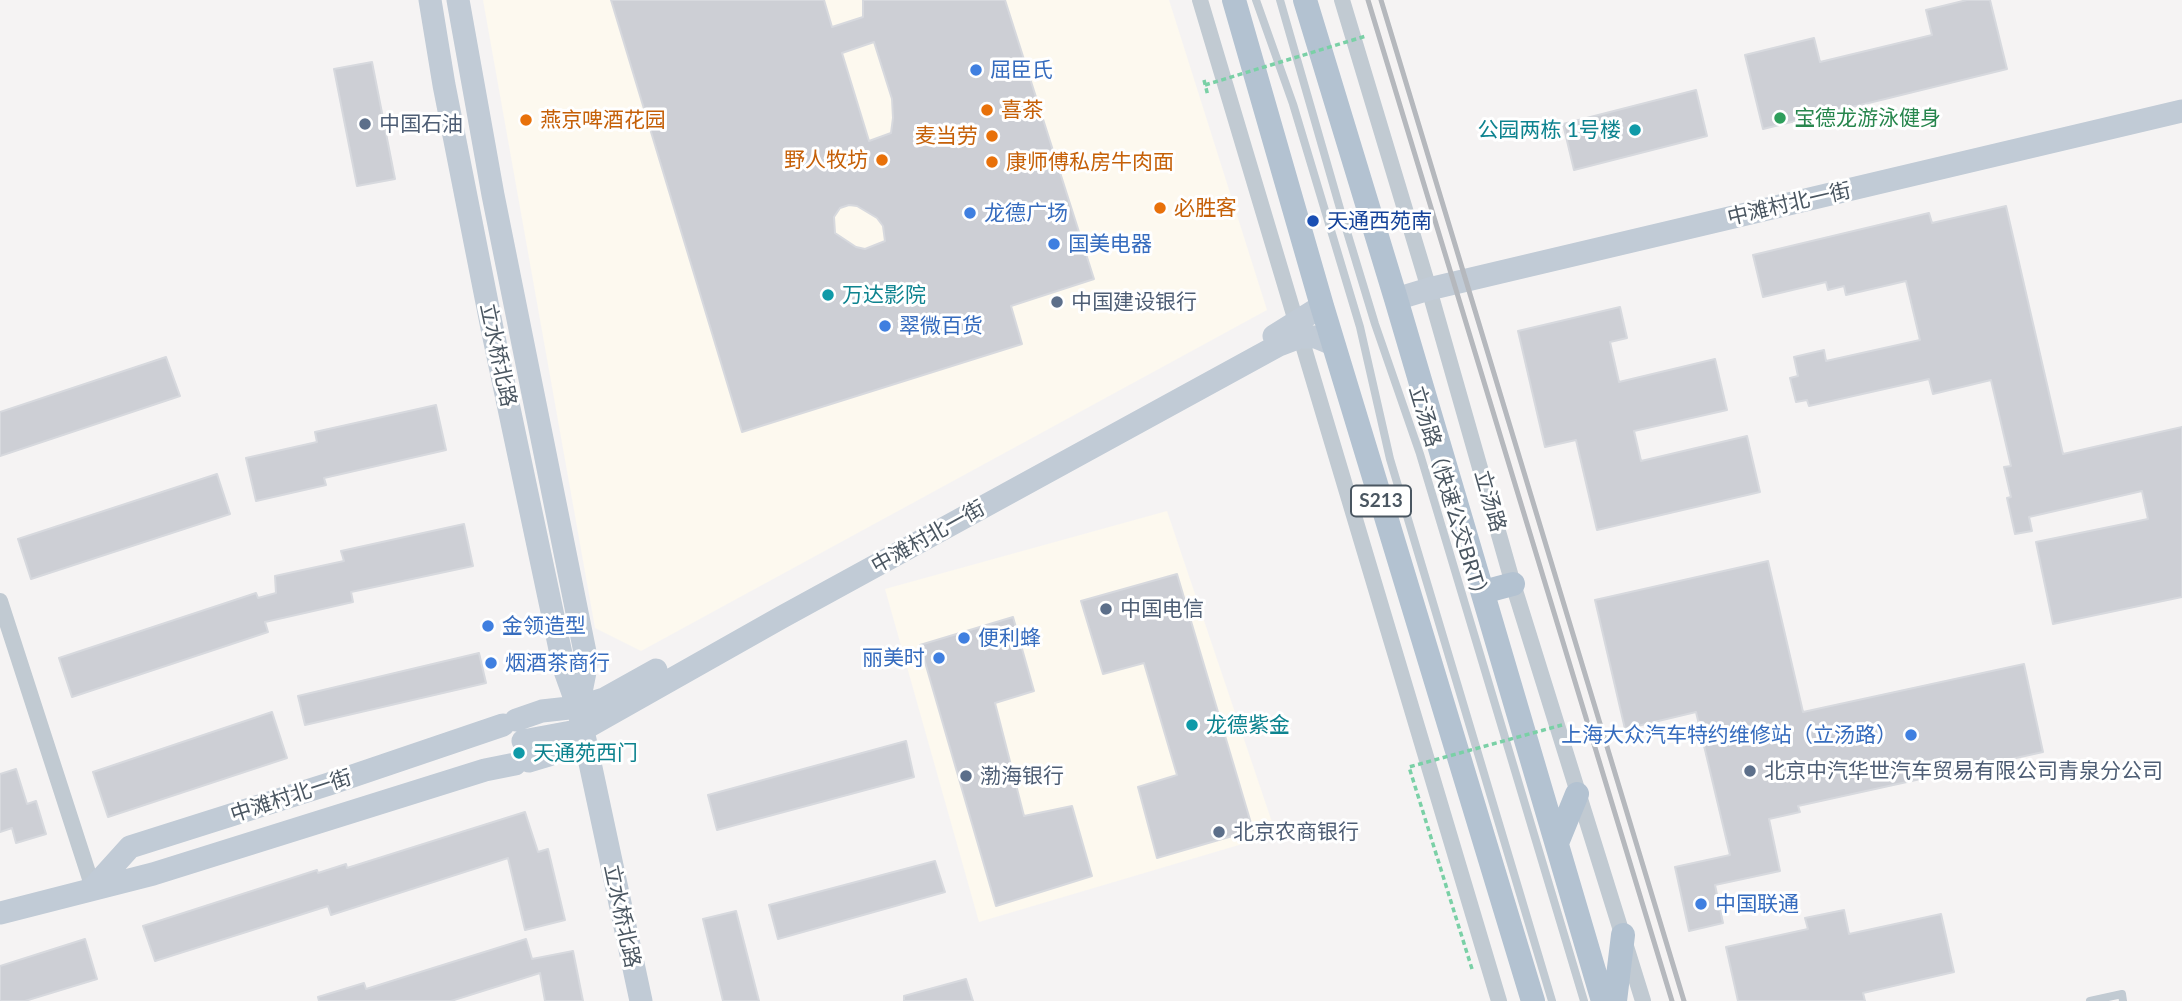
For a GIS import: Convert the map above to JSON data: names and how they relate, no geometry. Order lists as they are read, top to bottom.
{
  "streets": {
    "main road": ["S213", "立汤路"],
    "street": ["中滩村北一街", "立水桥北路"],
    "lane": ["立汤路（快速公交BRT）"]
  },
  "crossings": [
    ["中滩村北一街", "立水桥北路"],
    ["中滩村北一街", "S213"],
    ["中滩村北一街", "立汤路"]
  ],
  "places": [
    "屈臣氏",
    "喜茶",
    "宝德龙游泳健身",
    "燕京啤酒花园",
    "中国石油",
    "公园两栋 1号楼",
    "麦当劳",
    "野人牧坊",
    "康师傅私房牛肉面",
    "必胜客",
    "龙德广场",
    "天通西苑南",
    "国美电器",
    "万达影院",
    "中国建设银行",
    "翠微百货",
    "中国电信",
    "金领造型",
    "便利蜂",
    "丽美时",
    "烟酒茶商行",
    "龙德紫金",
    "上海大众汽车特约维修站（立汤路）",
    "天通苑西门",
    "北京中汽华世汽车贸易有限公司青泉分公司",
    "渤海银行",
    "北京农商银行",
    "中国联通"
  ]
}
